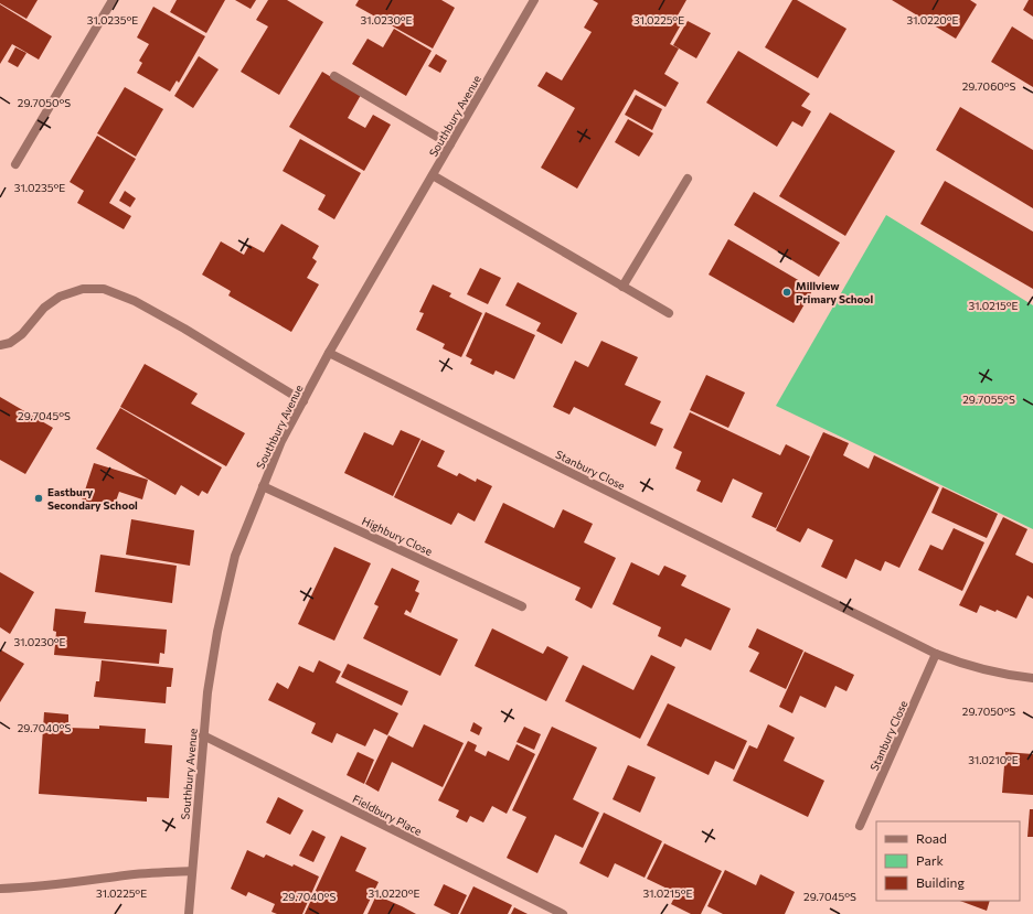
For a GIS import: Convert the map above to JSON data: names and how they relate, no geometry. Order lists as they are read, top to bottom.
{
  "streets": {
    "street": [
      "Southbury Avenue",
      "Stanbury Close",
      "Highbury Close",
      "Fieldbury Place"
    ]
  },
  "crossings": [
    ["Southbury Avenue", "Stanbury Close"],
    ["Southbury Avenue", "Highbury Close"],
    ["Southbury Avenue", "Fieldbury Place"]
  ],
  "places": ["Millview Primary School", "Eastbury Secondary School"],
  "legend": ["Road", "Park", "Building"],
  "coordinates": [
    "31.0235°E",
    "31.0230°E",
    "31.0225°E",
    "31.0220°E",
    "29.7060°S",
    "29.7050°S",
    "31.0215°E",
    "29.7055°S",
    "29.7045°S",
    "29.7040°S",
    "31.0210°E"
  ]
}
